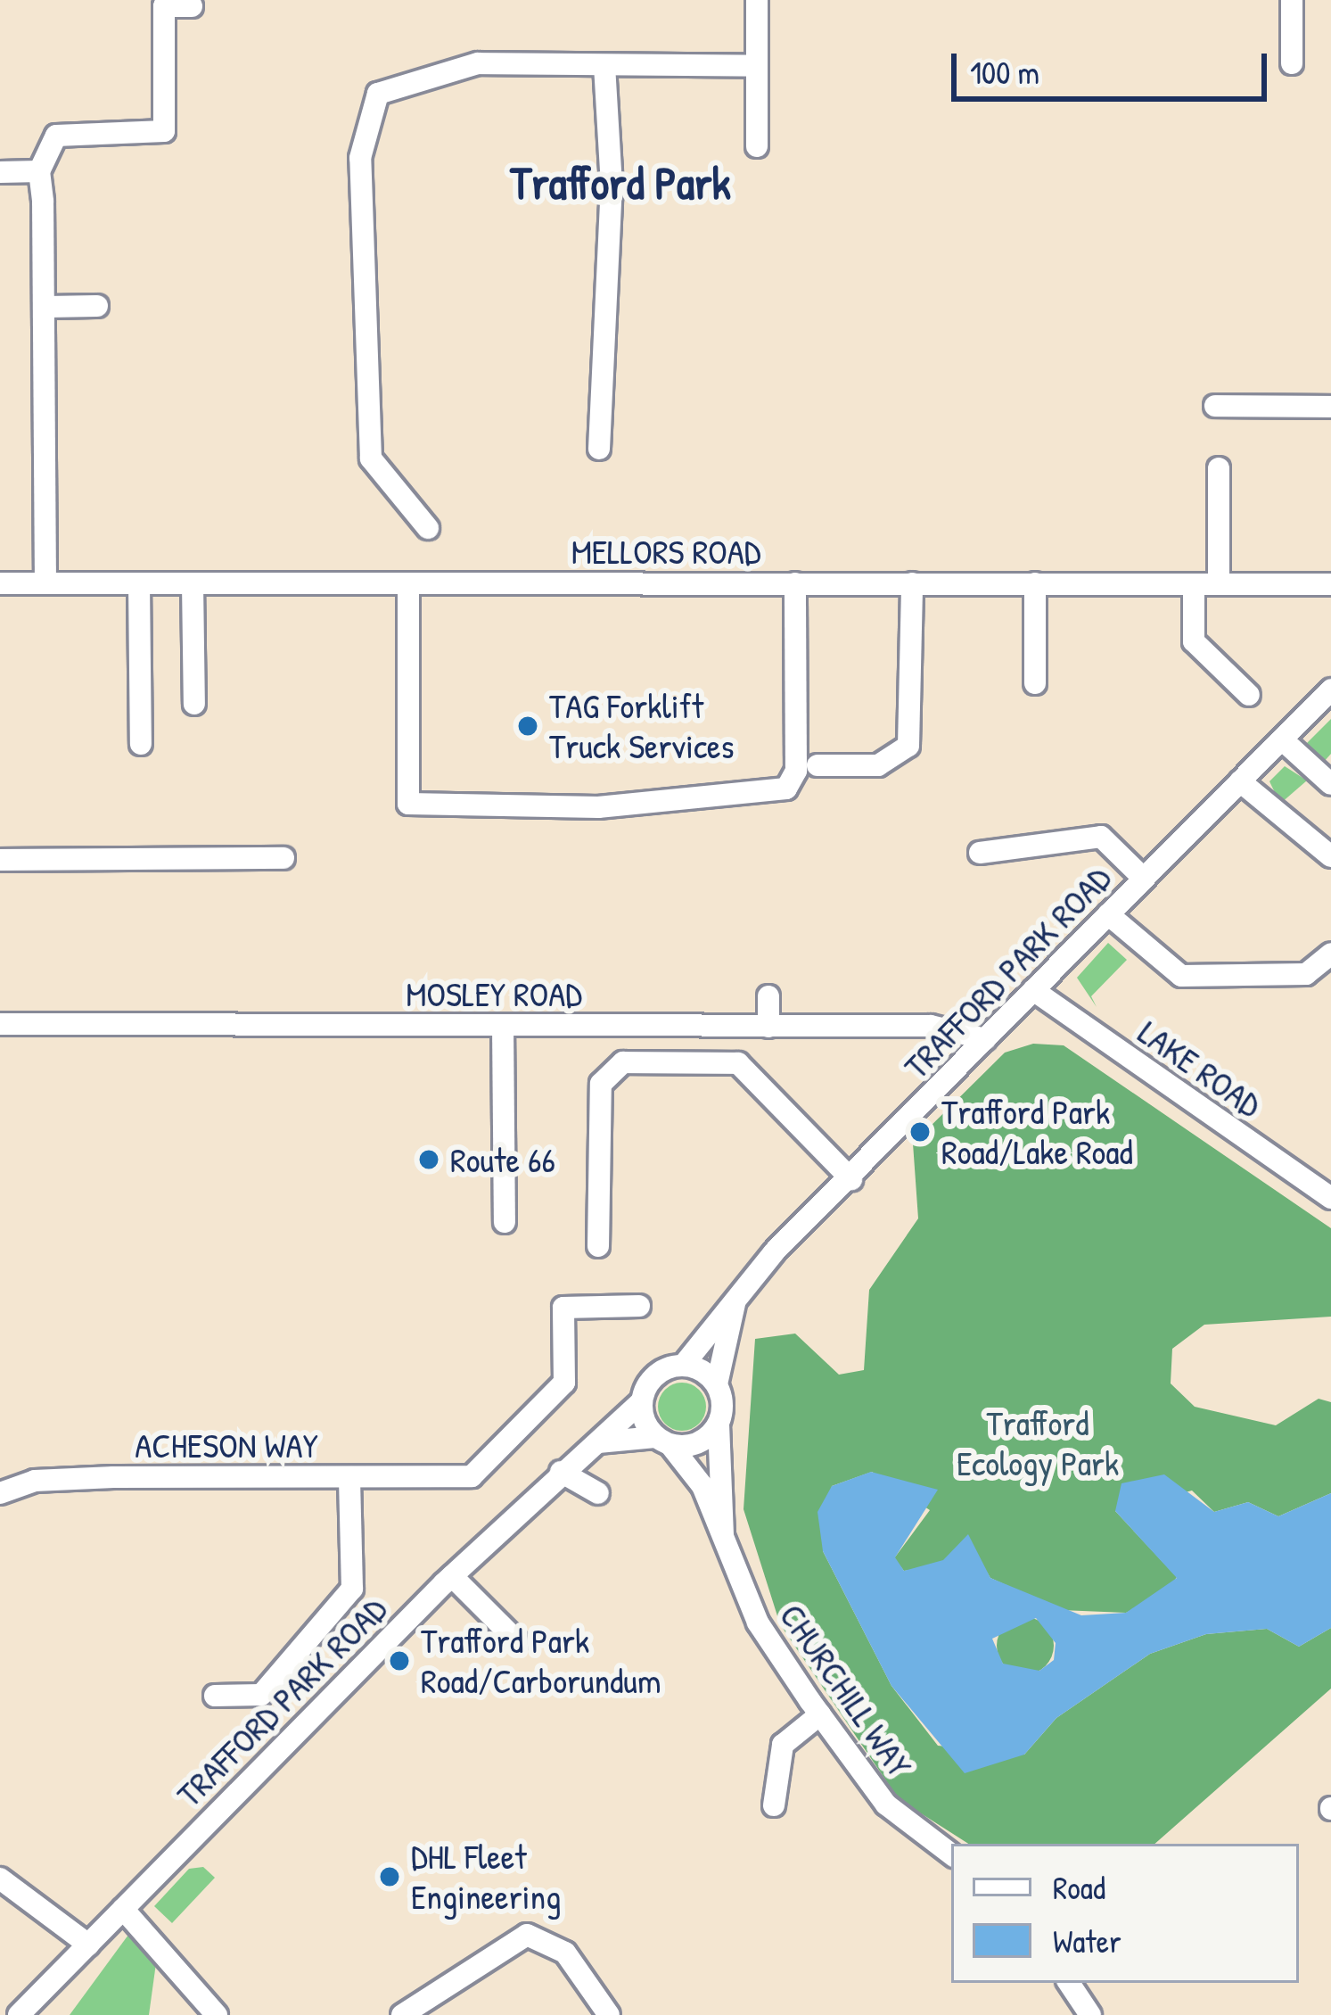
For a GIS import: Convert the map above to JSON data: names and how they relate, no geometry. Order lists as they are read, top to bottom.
{
  "streets": {
    "street": [
      "MELLORS ROAD",
      "TRAFFORD PARK ROAD",
      "MOSLEY ROAD",
      "LAKE ROAD",
      "ACHESON WAY",
      "CHURCHILL WAY"
    ]
  },
  "crossings": [
    ["TRAFFORD PARK ROAD", "MOSLEY ROAD"],
    ["TRAFFORD PARK ROAD", "LAKE ROAD"],
    ["TRAFFORD PARK ROAD", "CHURCHILL WAY"]
  ],
  "districts": ["Trafford Park"],
  "parks": ["Trafford Ecology Park"],
  "places": [
    "TAG Forklift Truck Services",
    "Trafford Park Road/Lake Road",
    "Route 66",
    "Trafford Park Road/Carborundum",
    "DHL Fleet Engineering"
  ],
  "legend": ["Road", "Water"],
  "scale_bar": "100 m"
}
